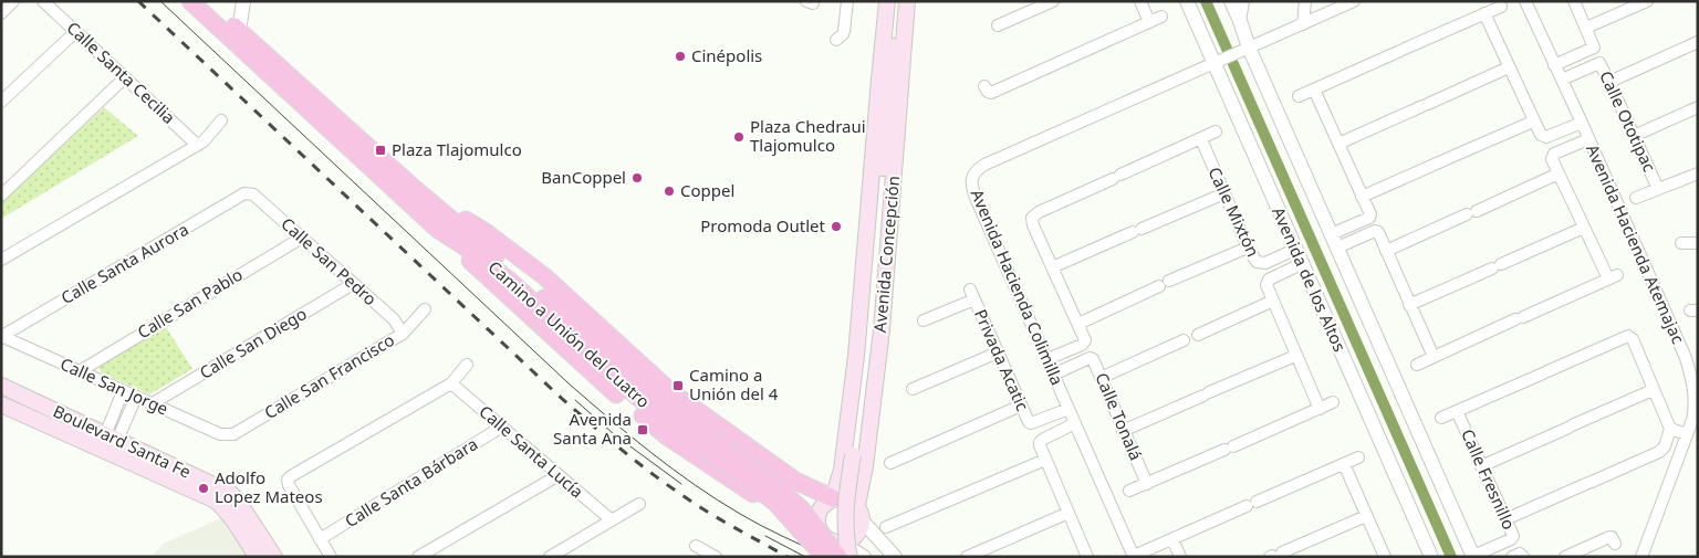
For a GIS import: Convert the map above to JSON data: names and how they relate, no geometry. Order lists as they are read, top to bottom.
{
  "streets": {
    "main road": ["Avenida Concepción", "Camino a Unión del Cuatro", "Boulevard Santa Fe"],
    "street": [
      "Calle Santa Cecilia",
      "Calle Ototipac",
      "Calle Mixtón",
      "Avenida Hacienda Atemajac",
      "Calle San Pedro",
      "Calle Santa Aurora",
      "Avenida de los Altos",
      "Avenida Hacienda Colimilla",
      "Calle San Pablo",
      "Calle San Diego",
      "Privada Acatic",
      "Calle San Francisco",
      "Calle San Jorge",
      "Calle Tonalá",
      "Calle Santa Lucía",
      "Calle Fresnillo",
      "Calle Santa Bárbara"
    ]
  },
  "crossings": [
    ["Calle Ototipac", "Avenida Hacienda Atemajac"],
    ["Calle Mixtón", "Avenida de los Altos"],
    ["Avenida Concepción", "Camino a Unión del Cuatro"],
    ["Calle San Pedro", "Calle Santa Aurora"],
    ["Calle San Pedro", "Calle San Pablo"],
    ["Calle San Pedro", "Calle San Diego"],
    ["Calle San Pedro", "Calle San Francisco"],
    ["Calle Santa Aurora", "Calle San Jorge"],
    ["Avenida de los Altos", "Avenida Hacienda Colimilla"],
    ["Avenida Hacienda Colimilla", "Privada Acatic"],
    ["Avenida Hacienda Colimilla", "Calle Tonalá"],
    ["Calle San Pablo", "Calle San Jorge"],
    ["Calle San Diego", "Calle San Jorge"],
    ["Calle San Francisco", "Calle San Jorge"],
    ["Calle Santa Lucía", "Calle Santa Bárbara"]
  ],
  "places": {
    "other": [
      "Cinépolis",
      "Plaza Chedraui Tlajomulco",
      "BanCoppel",
      "Coppel",
      "Promoda Outlet",
      "Adolfo Lopez Mateos"
    ],
    "transit": ["Plaza Tlajomulco", "Camino a Unión del 4", "Avenida Santa Ana"]
  }
}
